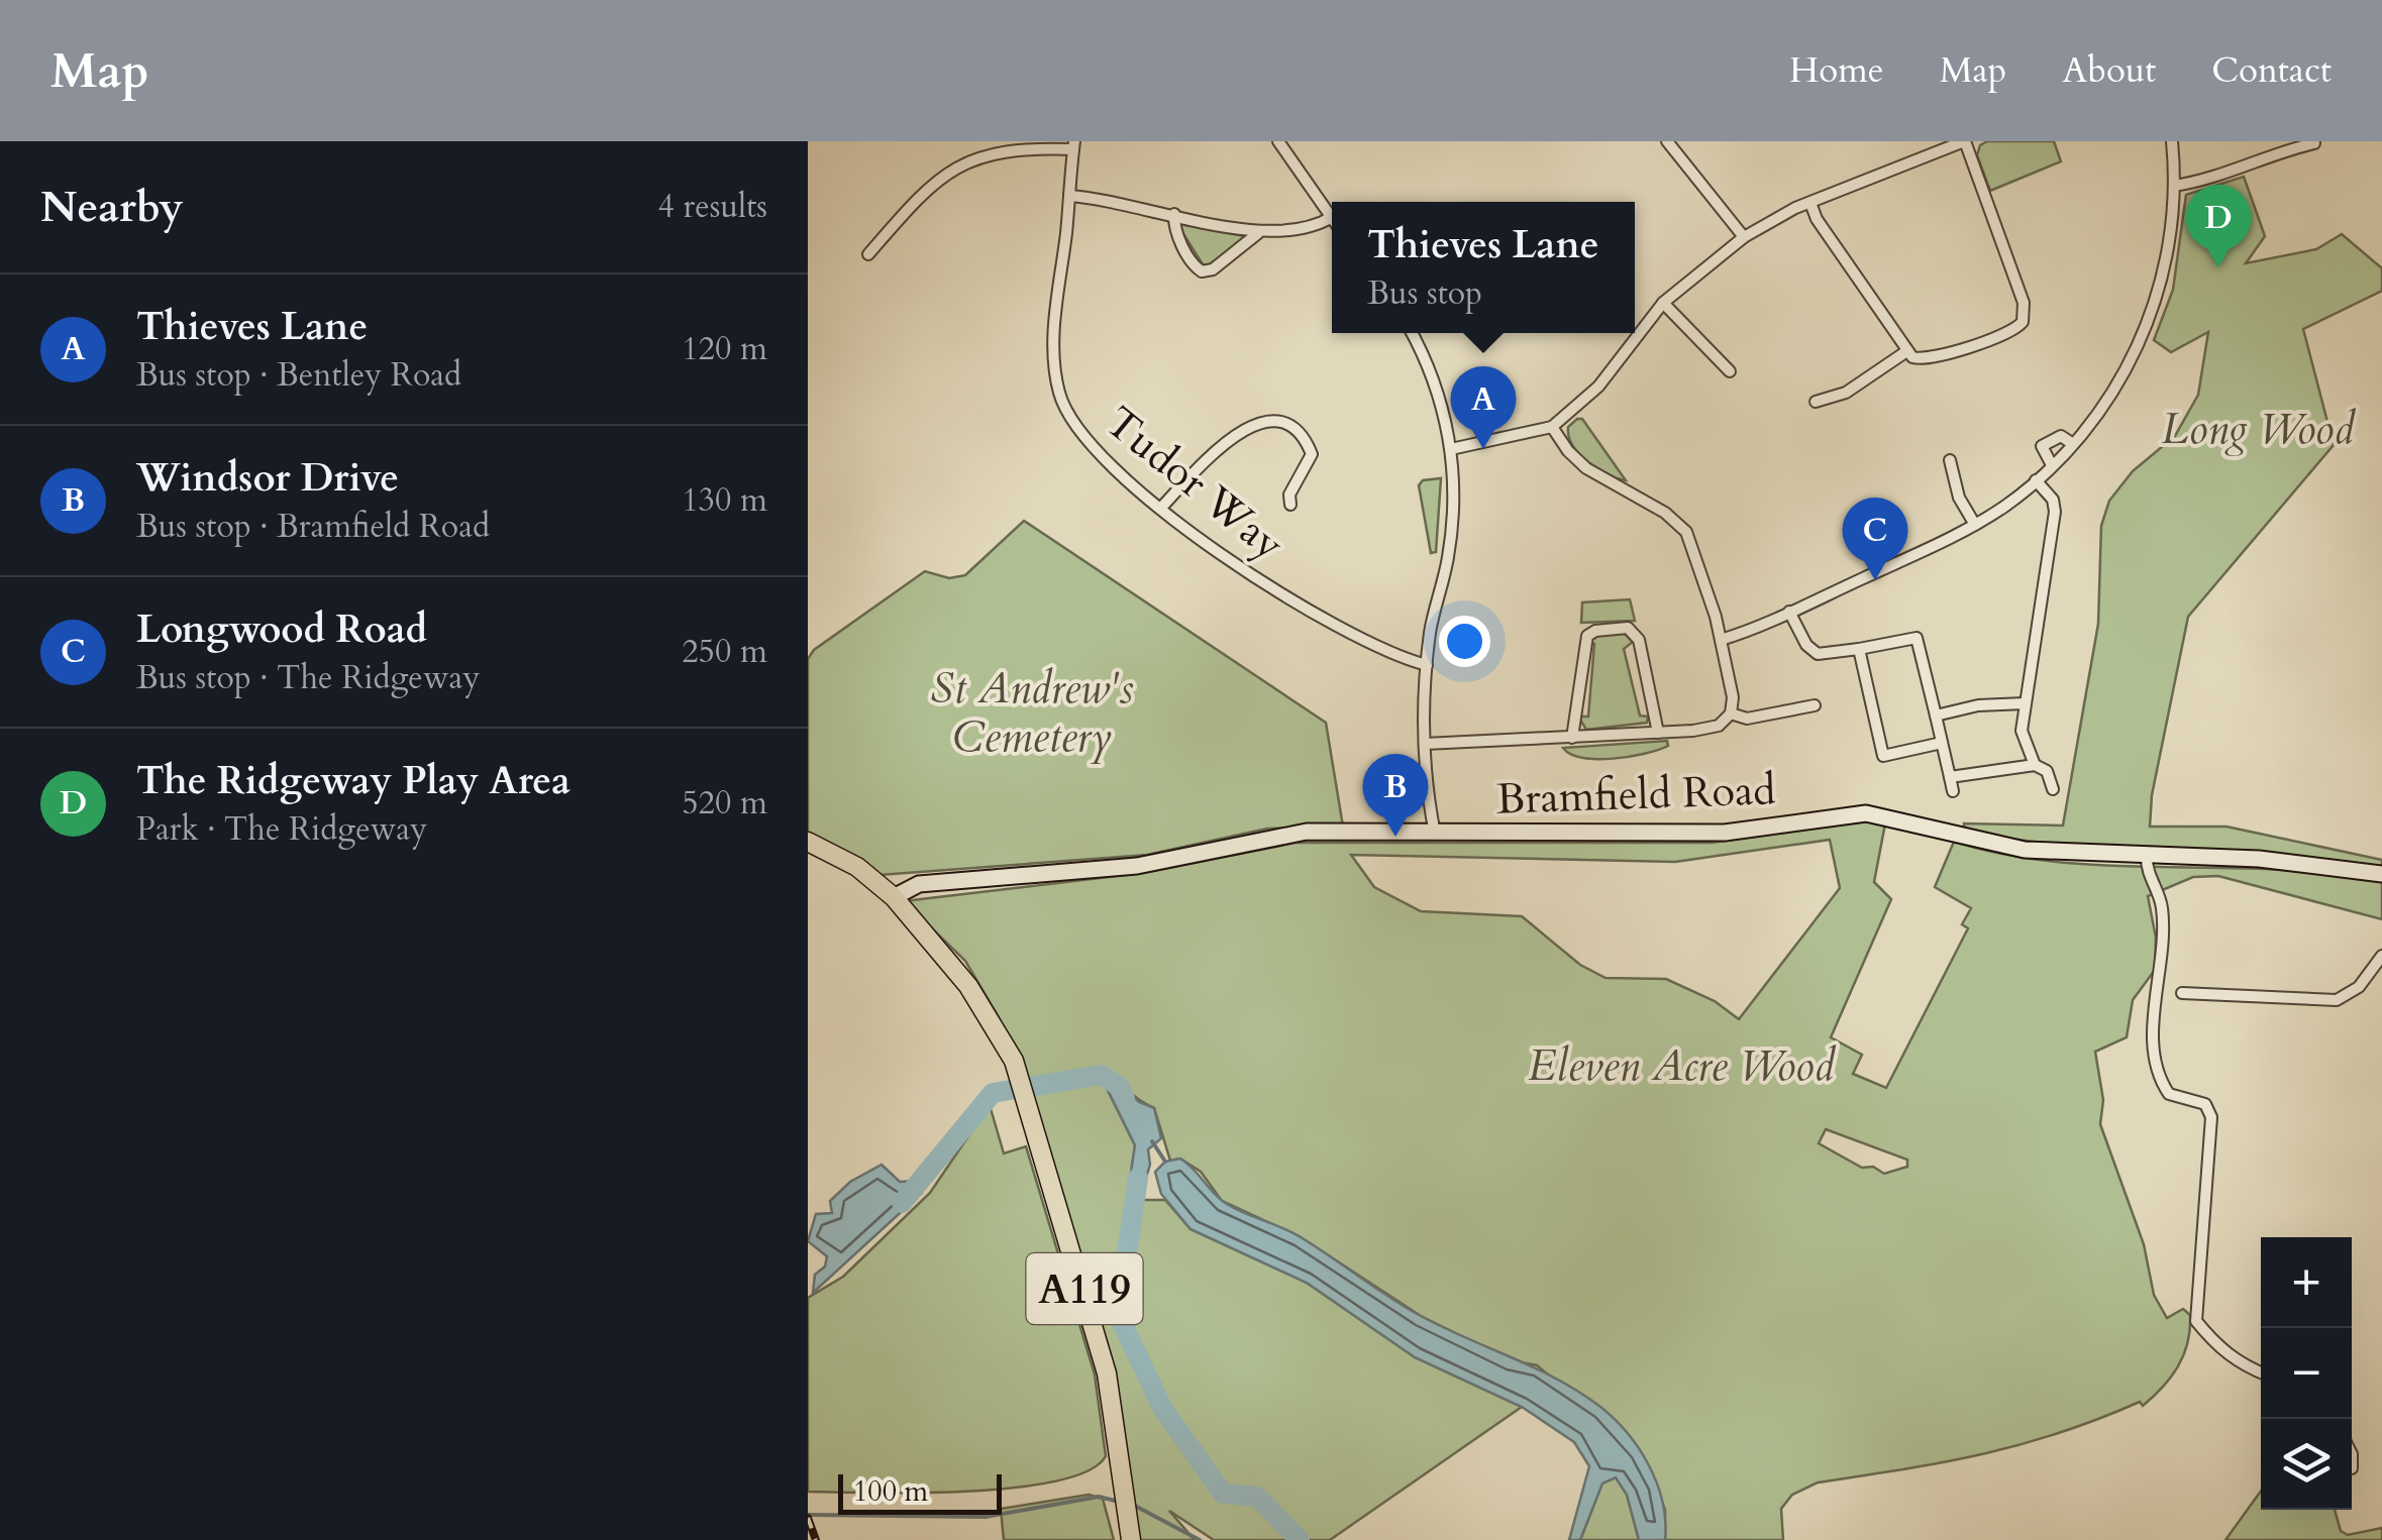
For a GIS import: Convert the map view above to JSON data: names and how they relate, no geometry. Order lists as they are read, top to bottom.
{
  "streets": {
    "main road": ["A119"],
    "street": ["Tudor Way", "Bramfield Road"]
  },
  "crossings": [
    ["Bramfield Road", "A119"]
  ],
  "parks": ["Long Wood", "St Andrew's Cemetery", "Eleven Acre Wood"],
  "scale_bar": "100 m",
  "page": {
    "header": "Map",
    "nav": [
      "Home",
      "Map",
      "About",
      "Contact"
    ],
    "heading": ["Nearby", "4 results"],
    "pins": [
      "D",
      "A",
      "C",
      "B"
    ],
    "popup": ["Thieves Lane", "Bus stop"],
    "list": [
      {
        "mark": "A",
        "name": "Thieves Lane",
        "note": "Bus stop · Bentley Road",
        "value": "120 m"
      },
      {
        "mark": "B",
        "name": "Windsor Drive",
        "note": "Bus stop · Bramfield Road",
        "value": "130 m"
      },
      {
        "mark": "C",
        "name": "Longwood Road",
        "note": "Bus stop · The Ridgeway",
        "value": "250 m"
      },
      {
        "mark": "D",
        "name": "The Ridgeway Play Area",
        "note": "Park · The Ridgeway",
        "value": "520 m"
      }
    ],
    "map_buttons": ["+", "−"],
    "scale": "100 m"
  }
}
